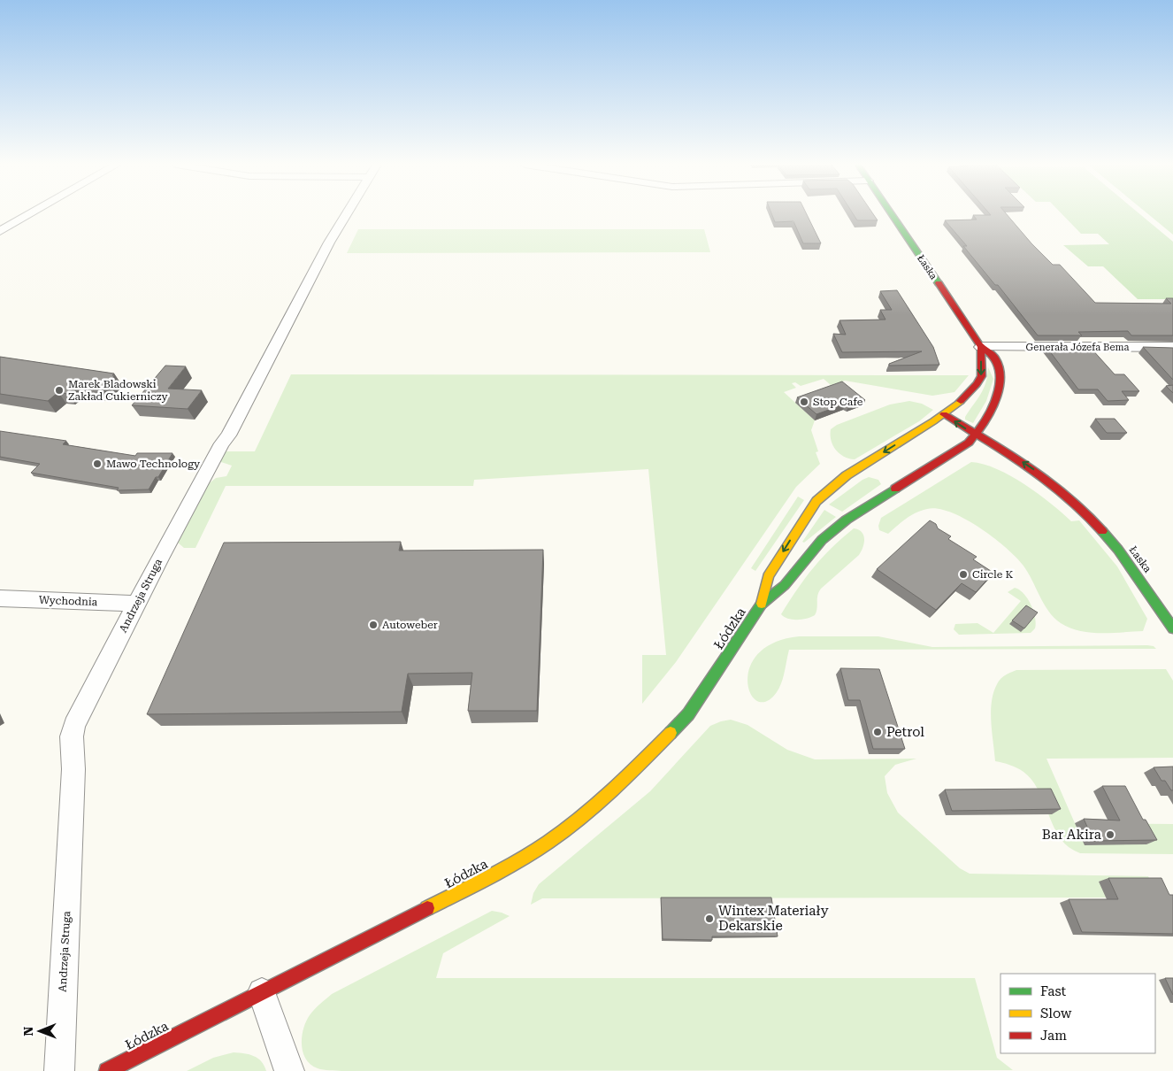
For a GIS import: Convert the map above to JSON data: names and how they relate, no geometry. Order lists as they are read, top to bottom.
{
  "streets": {
    "main road": ["Łaska", "Łódzka"],
    "street": ["Generała Józefa Bema", "Andrzeja Struga", "Wychodnia"]
  },
  "crossings": [
    ["Łaska", "Generała Józefa Bema"],
    ["Łaska", "Łódzka"],
    ["Andrzeja Struga", "Wychodnia"]
  ],
  "places": [
    "Marek Bladowski Zakład Cukierniczy",
    "Stop Cafe",
    "Mawo Technology",
    "Circle K",
    "Autoweber",
    "Petrol",
    "Bar Akira",
    "Wintex Materiały Dekarskie"
  ],
  "legend": ["Fast", "Slow", "Jam"],
  "north": "left"
}
